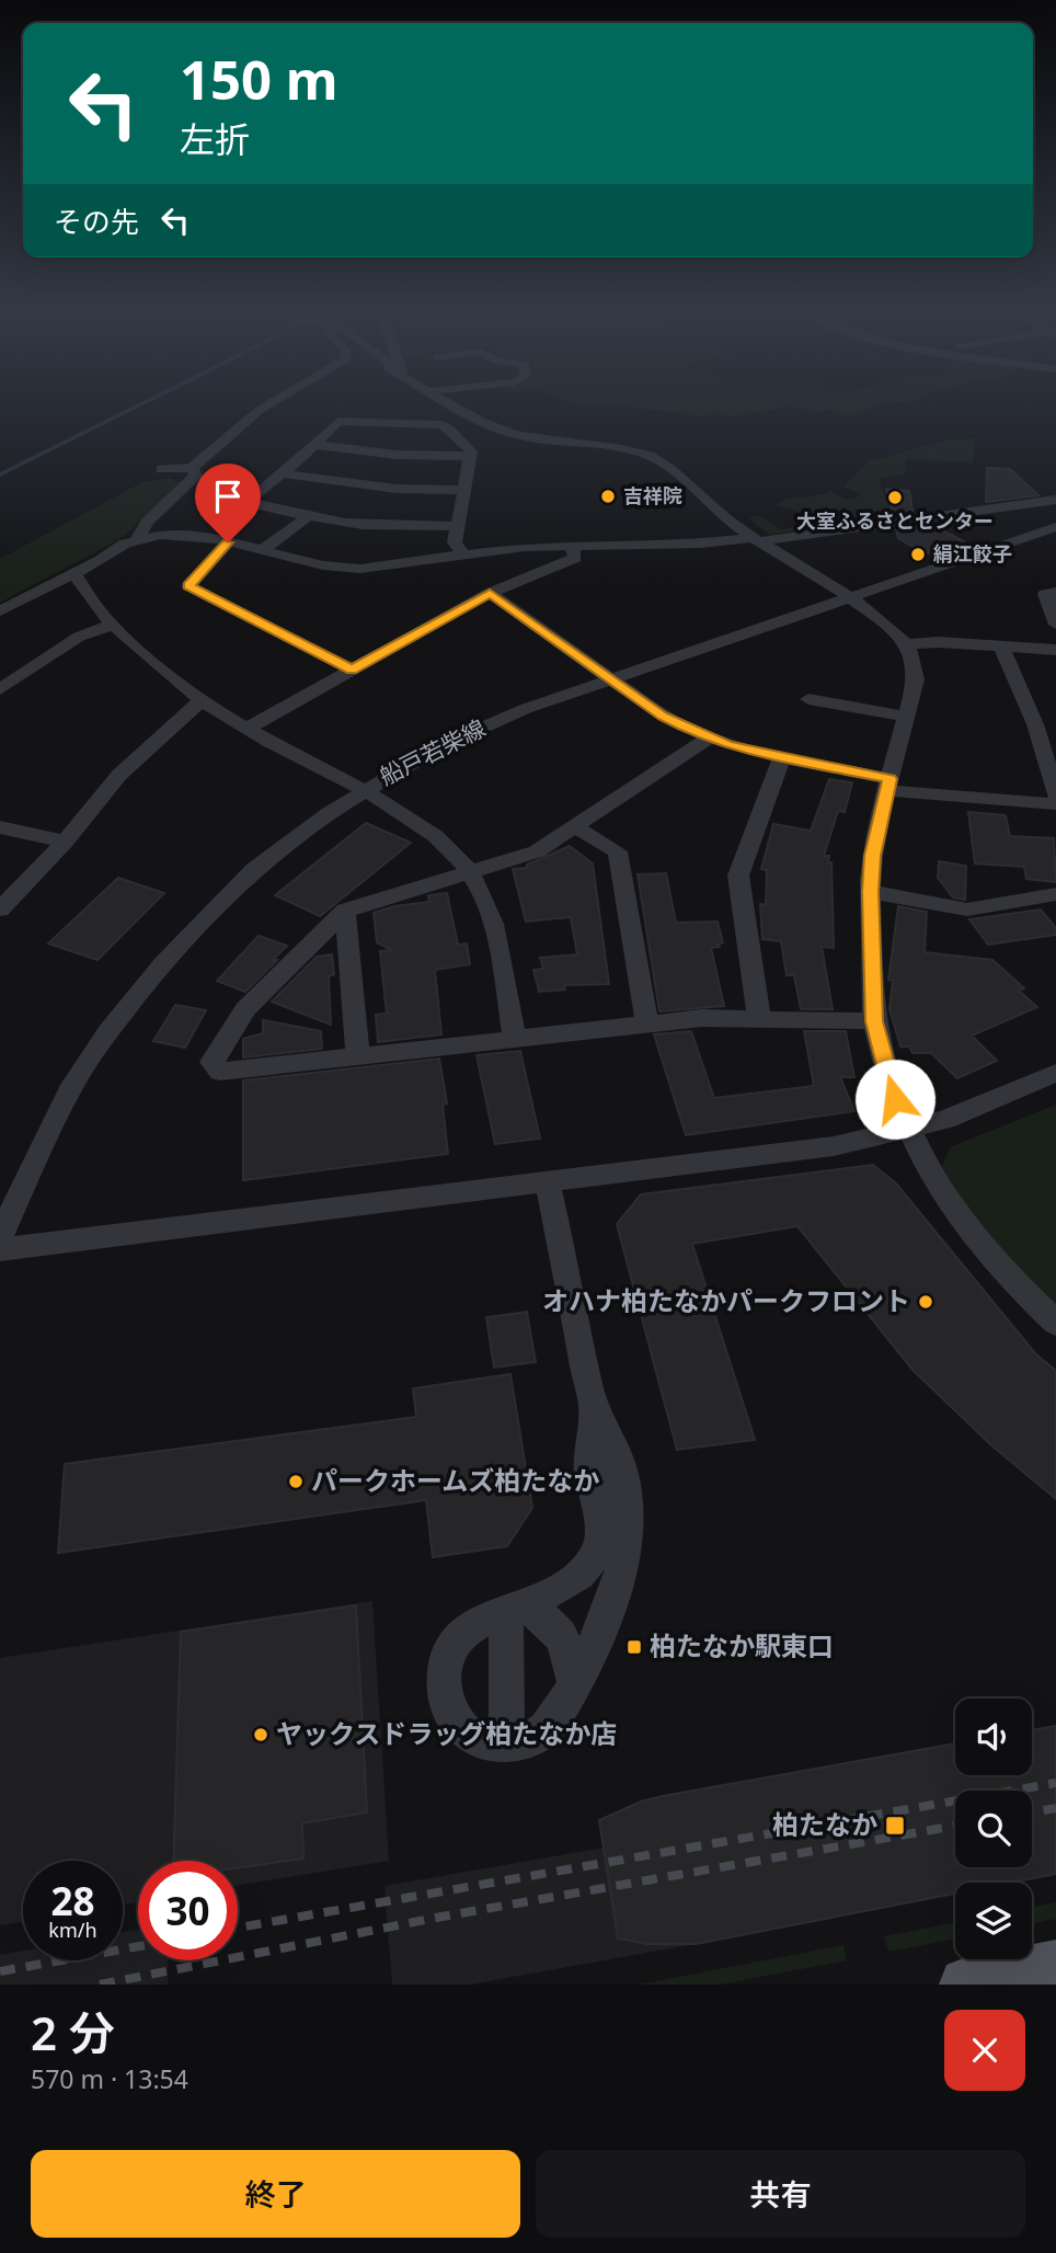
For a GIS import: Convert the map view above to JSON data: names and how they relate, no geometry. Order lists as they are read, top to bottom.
{
  "streets": {
    "street": ["船戸若柴線"]
  },
  "places": {
    "other": [
      "吉祥院",
      "大室ふるさとセンター",
      "絹江餃子",
      "オハナ柏たなかパークフロント",
      "パークホームズ柏たなか",
      "ヤックスドラッグ柏たなか店"
    ],
    "transit": ["柏たなか駅東口", "柏たなか"]
  },
  "page": {
    "turn": ["150 m", "左折"],
    "then": "その先",
    "speed": "28 km/h",
    "limit": "30",
    "heading": ["2 分", "570 m · 13:54"],
    "buttons": ["終了", "共有"]
  }
}
